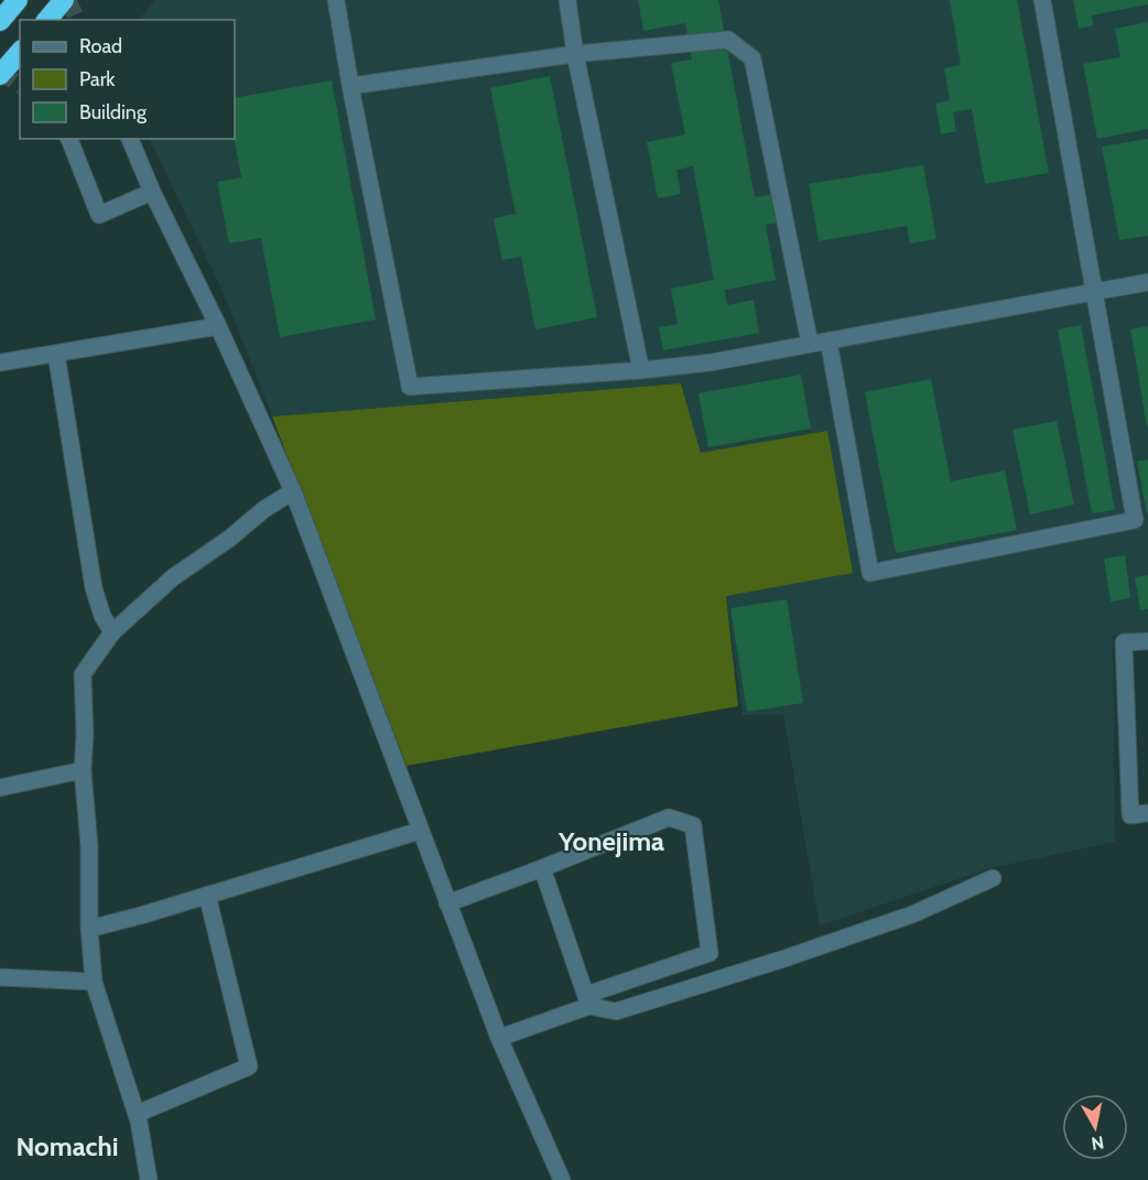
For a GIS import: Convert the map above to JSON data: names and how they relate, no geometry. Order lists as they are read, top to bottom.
{
  "districts": ["Yonejima", "Nomachi"],
  "legend": ["Road", "Park", "Building"],
  "north": "bottom"
}
